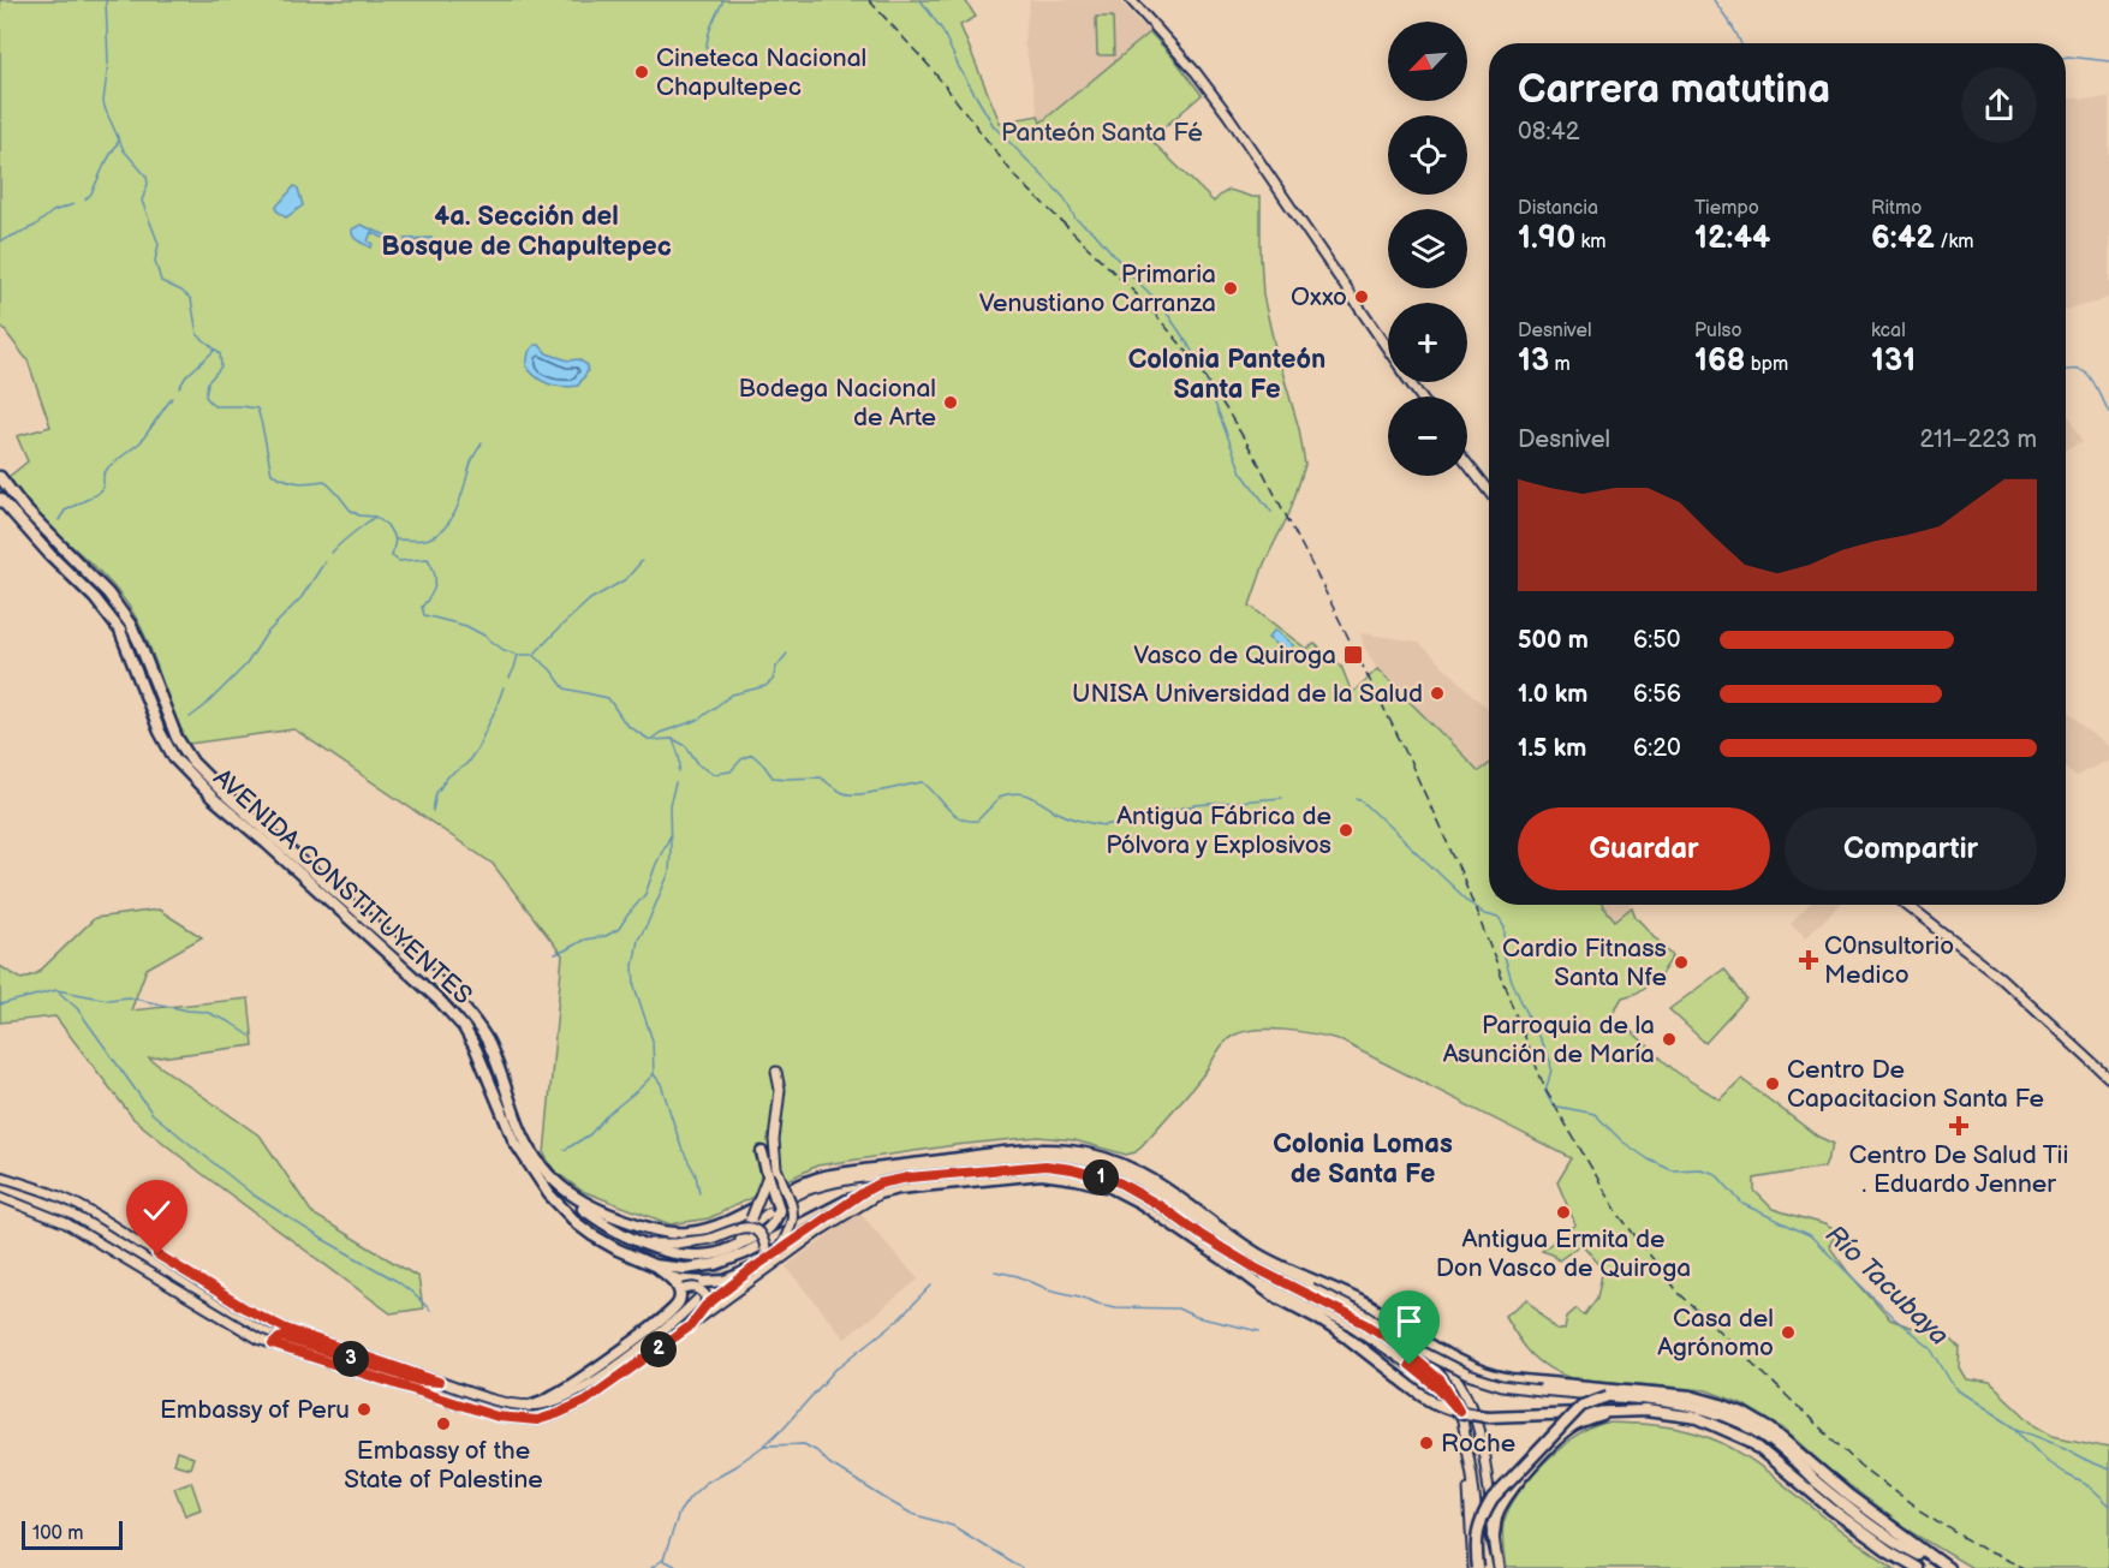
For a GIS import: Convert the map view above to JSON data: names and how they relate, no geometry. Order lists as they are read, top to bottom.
{
  "streets": {
    "highway": ["AVENIDA CONSTITUYENTES"]
  },
  "districts": ["4a. Sección del Bosque de Chapultepec", "Colonia Panteón Santa Fe", "Colonia Lomas de Santa Fe"],
  "water": ["Río Tacubaya"],
  "parks": ["Panteón Santa Fé"],
  "places": {
    "other": [
      "Cineteca Nacional Chapultepec",
      "Primaria Venustiano Carranza",
      "Oxxo",
      "Bodega Nacional de Arte",
      "UNISA Universidad de la Salud",
      "Antigua Fábrica de Pólvora y Explosivos",
      "Cardio Fitnass Santa Nfe",
      "Parroquia de la Asunción de María",
      "Centro De Capacitacion Santa Fe",
      "Antigua Ermita de Don Vasco de Quiroga",
      "Casa del Agrónomo",
      "Embassy of Peru",
      "Embassy of the State of Palestine",
      "Roche"
    ],
    "transit": ["Vasco de Quiroga"],
    "health": ["C0nsultorio Medico", "Centro De Salud Tii . Eduardo Jenner"]
  },
  "scale_bar": "100 m",
  "north": "bottom left",
  "page": {
    "map_buttons": ["+", "−"],
    "heading": ["Carrera matutina", "08:42"],
    "stats": [
      ["Distancia", "1.90 km"],
      ["Tiempo", "12:44"],
      ["Ritmo", "6:42 /km"],
      ["Desnivel", "13 m"],
      ["Pulso", "168 bpm"],
      ["kcal", "131"]
    ],
    "chart": ["Desnivel", "211–223 m"],
    "list": [
      {
        "name": "500 m",
        "note": "6:50"
      },
      {
        "name": "1.0 km",
        "note": "6:56"
      },
      {
        "name": "1.5 km",
        "note": "6:20"
      }
    ],
    "buttons": ["Guardar", "Compartir"],
    "pins": ["1", "2", "3"],
    "scale": "100 m"
  }
}
